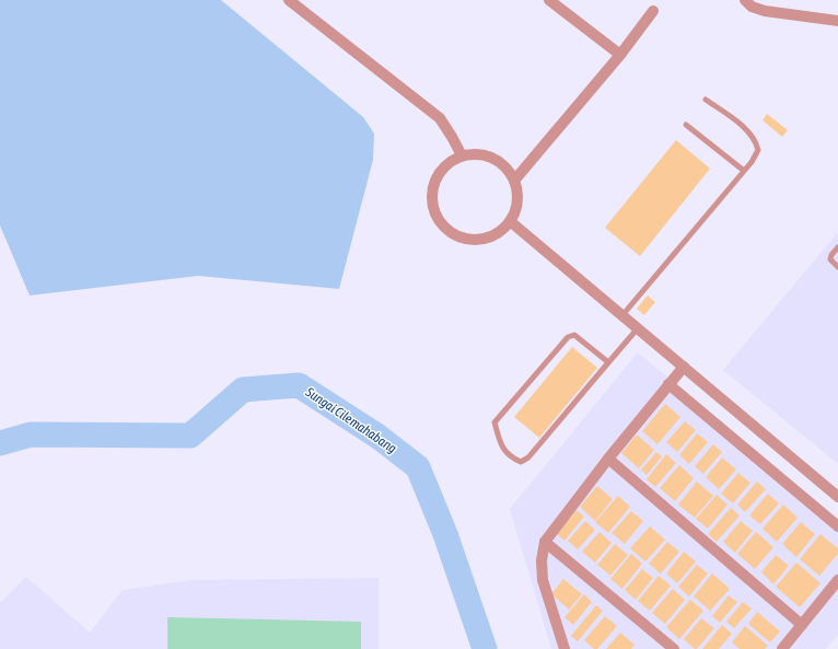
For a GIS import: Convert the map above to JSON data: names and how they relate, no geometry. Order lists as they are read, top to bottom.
{
  "water": ["Sungai Cilemahabang"]
}
